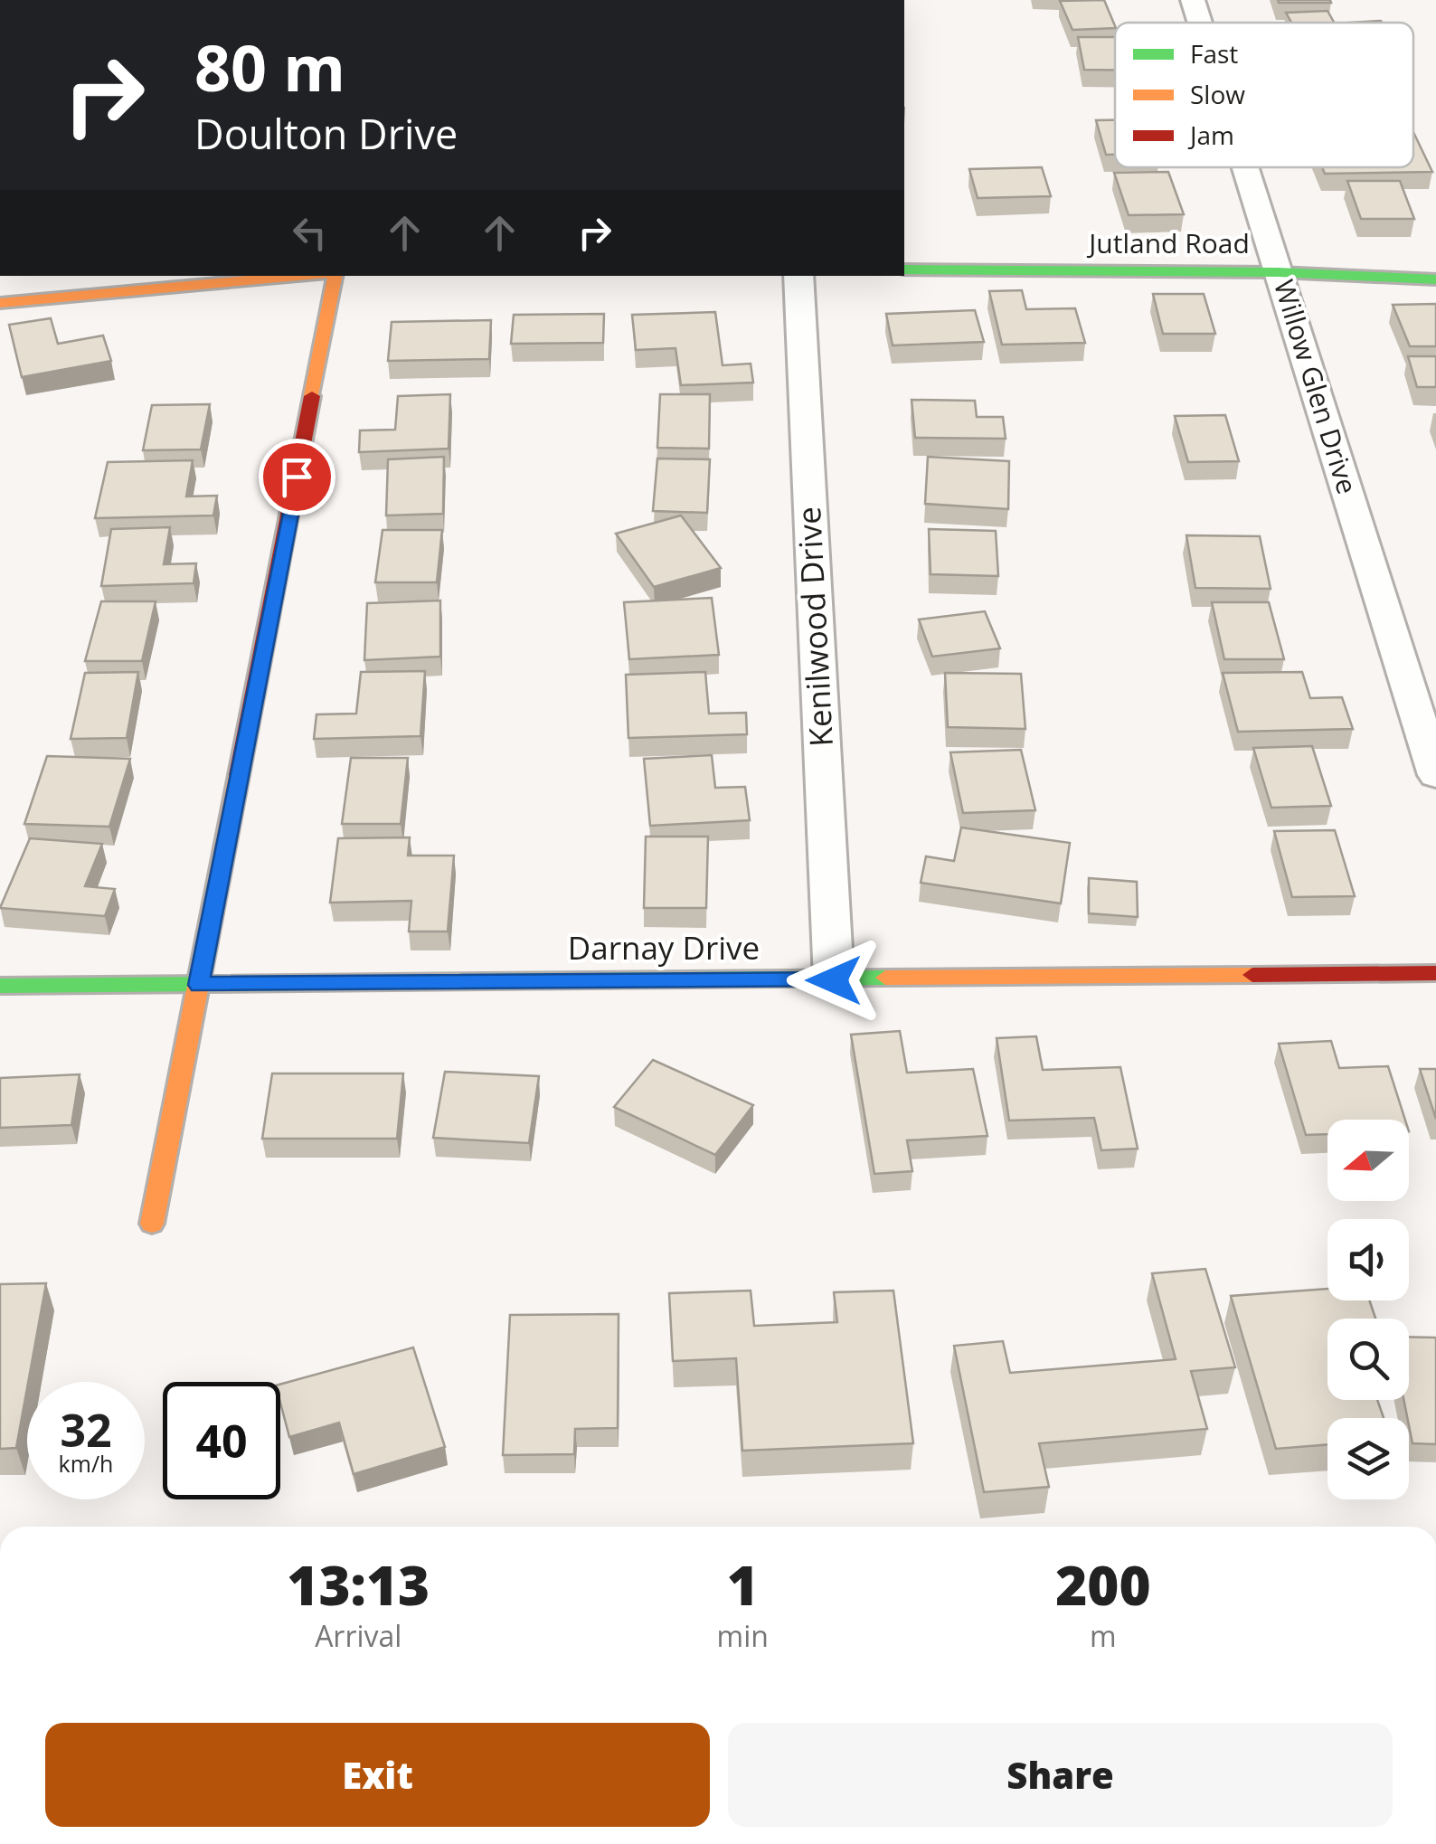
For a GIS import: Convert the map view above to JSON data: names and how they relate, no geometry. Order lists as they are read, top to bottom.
{
  "streets": {
    "street": [
      "Jutland Road",
      "Willow Glen Drive",
      "Kenilwood Drive",
      "Darnay Drive"
    ]
  },
  "crossings": [
    ["Jutland Road", "Willow Glen Drive"],
    ["Kenilwood Drive", "Darnay Drive"]
  ],
  "legend": ["Fast", "Slow", "Jam"],
  "north": "left",
  "page": {
    "turn": ["80 m", "Doulton Drive"],
    "speed": "32 km/h",
    "limit": "40",
    "eta": [
      "13:13",
      "Arrival",
      "1",
      "min",
      "200",
      "m"
    ],
    "buttons": ["Exit", "Share"]
  }
}
